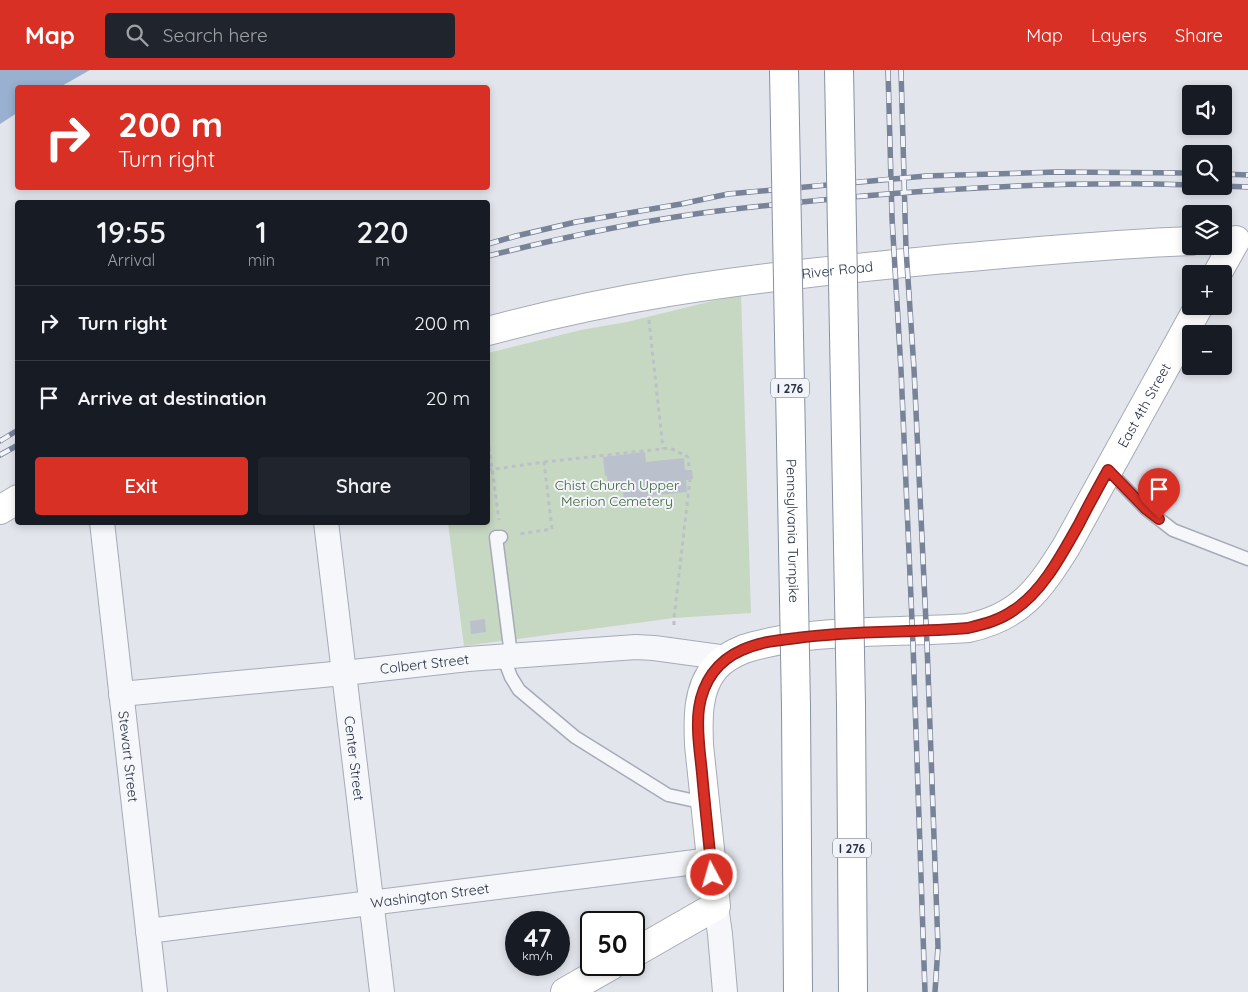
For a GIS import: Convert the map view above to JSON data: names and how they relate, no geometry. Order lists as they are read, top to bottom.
{
  "streets": {
    "main road": [
      "River Road",
      "I 276",
      "East 4th Street",
      "Pennsylvania Turnpike"
    ],
    "street": [
      "Colbert Street",
      "Stewart Street",
      "Center Street",
      "Washington Street"
    ]
  },
  "crossings": [
    ["East 4th Street", "Colbert Street"],
    ["East 4th Street", "Washington Street"],
    ["Colbert Street", "Stewart Street"],
    ["Colbert Street", "Center Street"],
    ["Stewart Street", "Washington Street"],
    ["Center Street", "Washington Street"]
  ],
  "parks": ["Chist Church Upper Merion Cemetery"],
  "page": {
    "header": "Map",
    "search": "Search here",
    "nav": ["Map", "Layers", "Share"],
    "map_buttons": ["+", "−"],
    "turn": ["200 m", "Turn right"],
    "eta": [
      "19:55",
      "Arrival",
      "1",
      "min",
      "220",
      "m"
    ],
    "list": [
      {
        "name": "Turn right",
        "value": "200 m"
      },
      {
        "name": "Arrive at destination",
        "value": "20 m"
      }
    ],
    "buttons": ["Exit", "Share"],
    "speed": "47 km/h",
    "limit": "50"
  }
}
